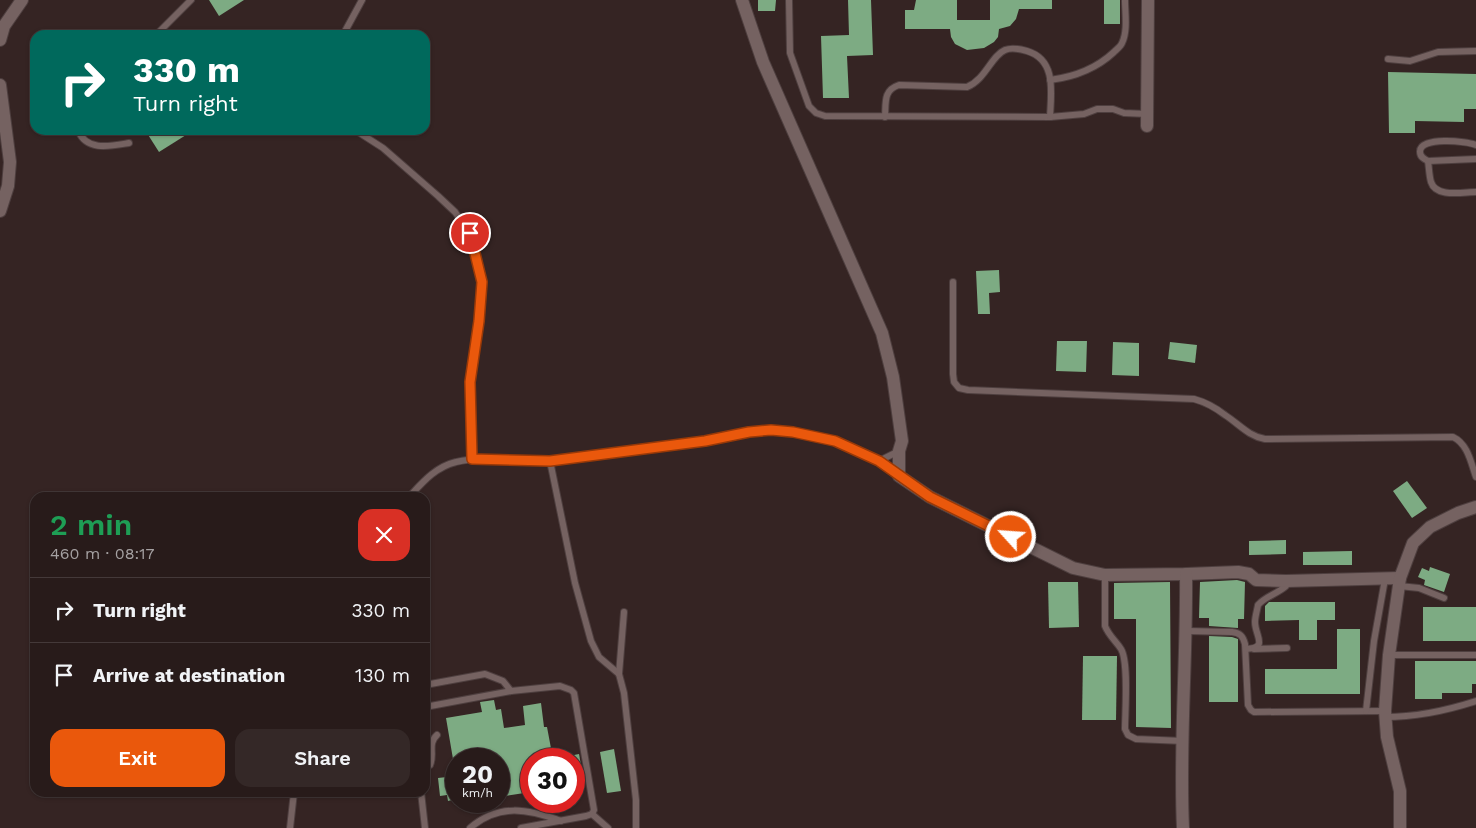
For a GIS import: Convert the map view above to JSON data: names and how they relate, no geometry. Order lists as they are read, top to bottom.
{
  "page": {
    "turn": ["330 m", "Turn right"],
    "heading": ["2 min", "460 m · 08:17"],
    "list": [
      {
        "name": "Turn right",
        "value": "330 m"
      },
      {
        "name": "Arrive at destination",
        "value": "130 m"
      }
    ],
    "buttons": ["Exit", "Share"],
    "speed": "20 km/h",
    "limit": "30"
  }
}
